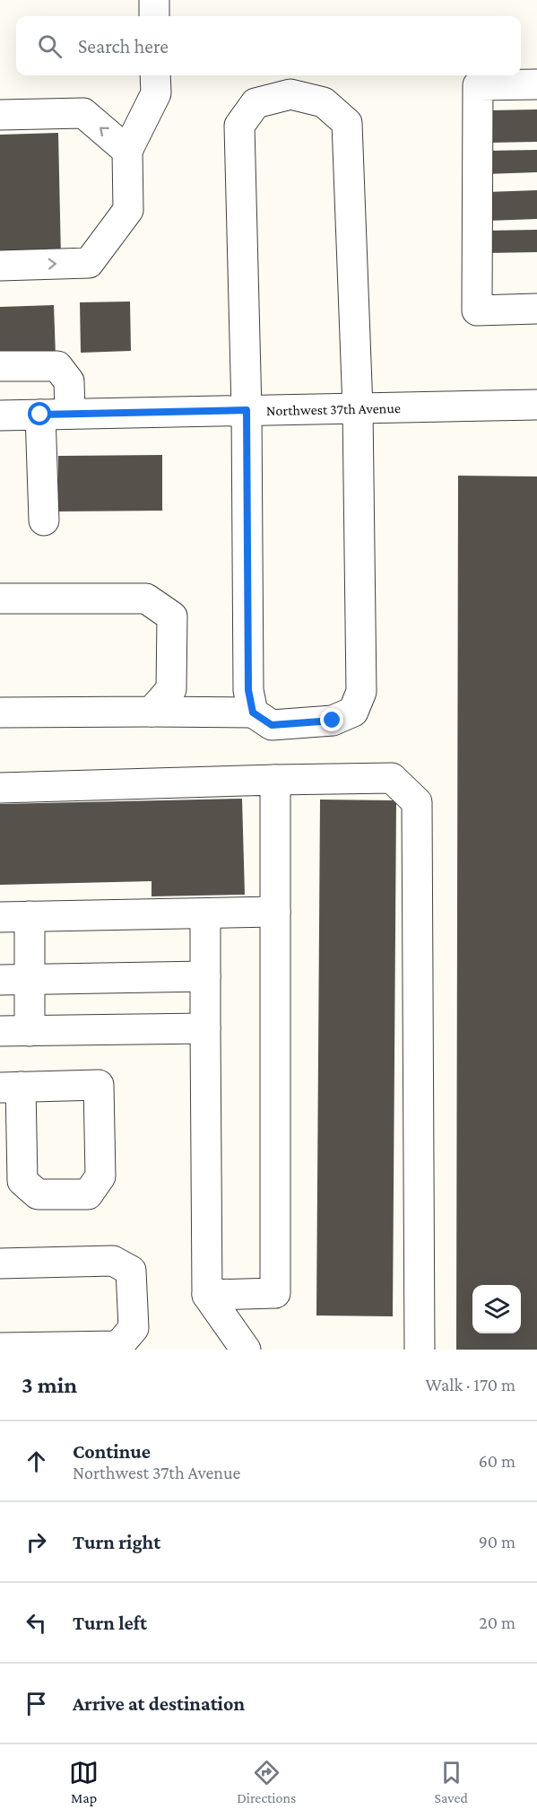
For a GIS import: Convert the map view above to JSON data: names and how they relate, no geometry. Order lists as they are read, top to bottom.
{
  "streets": {
    "street": ["Northwest 37th Avenue"]
  },
  "page": {
    "search": "Search here",
    "heading": ["3 min", "Walk · 170 m"],
    "list": [
      ["Continue", "Northwest 37th Avenue", "60 m"],
      ["Turn right", "90 m"],
      ["Turn left", "20 m"],
      "Arrive at destination"
    ],
    "nav": ["Map", "Directions", "Saved"]
  }
}
